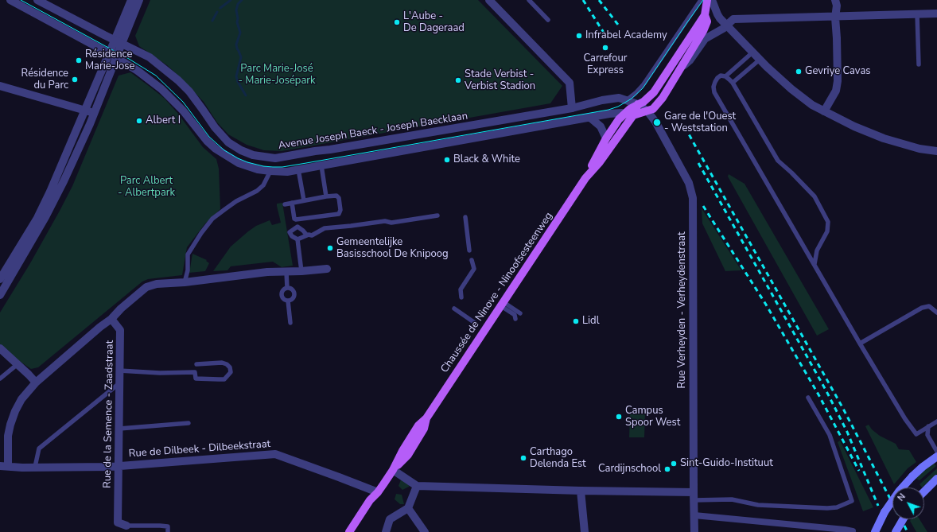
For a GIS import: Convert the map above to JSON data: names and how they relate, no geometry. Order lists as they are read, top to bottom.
{
  "streets": {
    "main road": ["Chaussée de Ninove - Ninoofsesteenweg"],
    "street": [
      "Avenue Joseph Baeck - Joseph Baecklaan",
      "Rue Verheyden - Verheydenstraat",
      "Rue de la Semence - Zaadstraat",
      "Rue de Dilbeek - Dilbeekstraat"
    ]
  },
  "crossings": [
    ["Avenue Joseph Baeck - Joseph Baecklaan", "Chaussée de Ninove - Ninoofsesteenweg"],
    ["Avenue Joseph Baeck - Joseph Baecklaan", "Rue Verheyden - Verheydenstraat"],
    ["Chaussée de Ninove - Ninoofsesteenweg", "Rue Verheyden - Verheydenstraat"],
    ["Chaussée de Ninove - Ninoofsesteenweg", "Rue de Dilbeek - Dilbeekstraat"],
    ["Rue de la Semence - Zaadstraat", "Rue de Dilbeek - Dilbeekstraat"]
  ],
  "parks": ["Parc Marie-José - Marie-Josépark", "Parc Albert - Albertpark"],
  "places": [
    "L'Aube - De Dageraad",
    "Infrabel Academy",
    "Carrefour Express",
    "Résidence Marie-Jose",
    "Gevriye Cavas",
    "Résidence du Parc",
    "Stade Verbist - Verbist Stadion",
    "Albert I",
    "Gare de l'Ouest - Weststation",
    "Black & White",
    "Gemeentelijke Basisschool De Knipoog",
    "Lidl",
    "Campus Spoor West",
    "Carthago Delenda Est",
    "Sint-Guido-Instituut",
    "Cardijnschool"
  ],
  "north": "top left"
}
